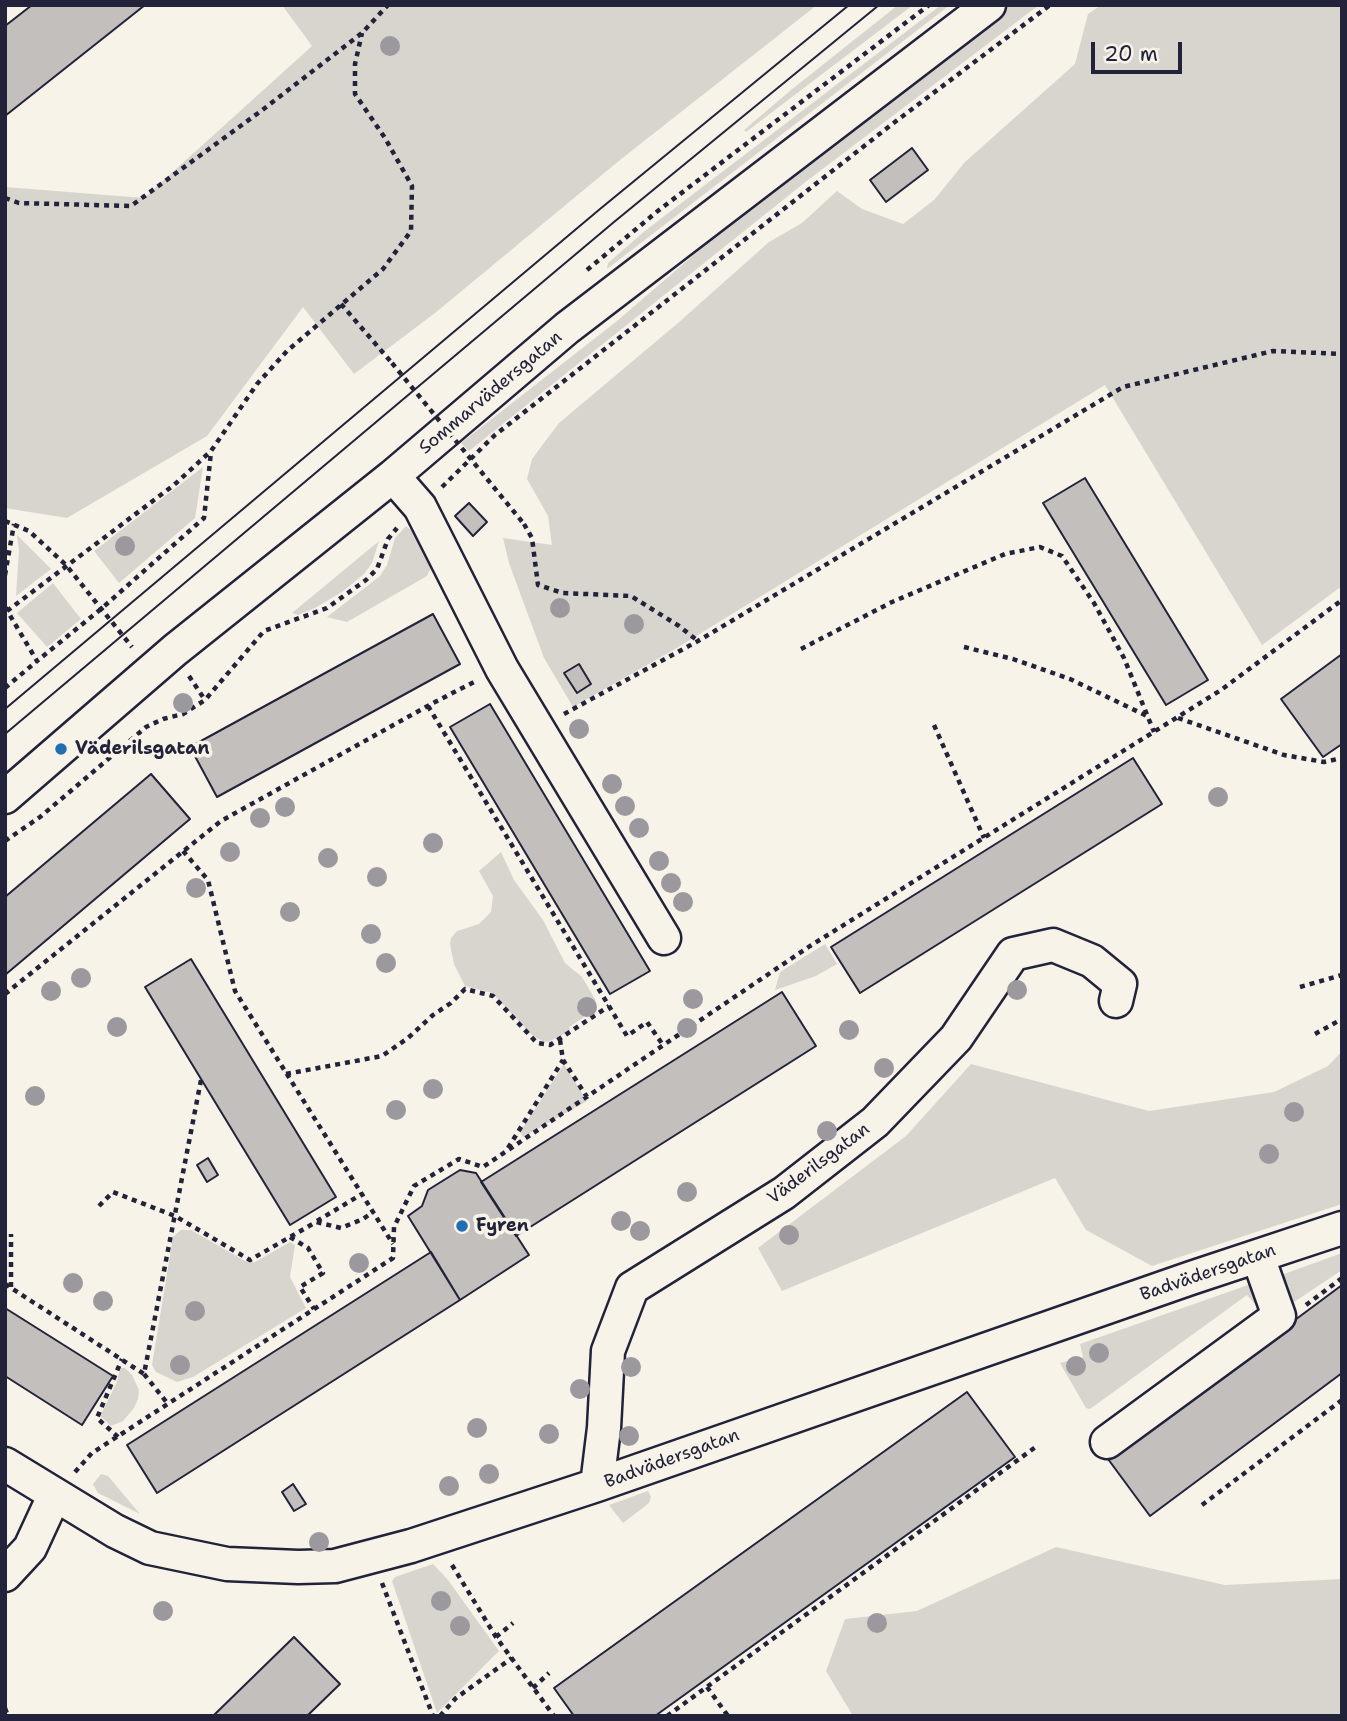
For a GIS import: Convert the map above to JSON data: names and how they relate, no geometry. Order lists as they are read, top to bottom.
{
  "streets": {
    "street": ["Sommarvädersgatan", "Väderilsgatan", "Badvädersgatan"]
  },
  "crossings": [
    ["Väderilsgatan", "Badvädersgatan"]
  ],
  "places": ["Väderilsgatan", "Fyren"],
  "scale_bar": "20 m"
}
